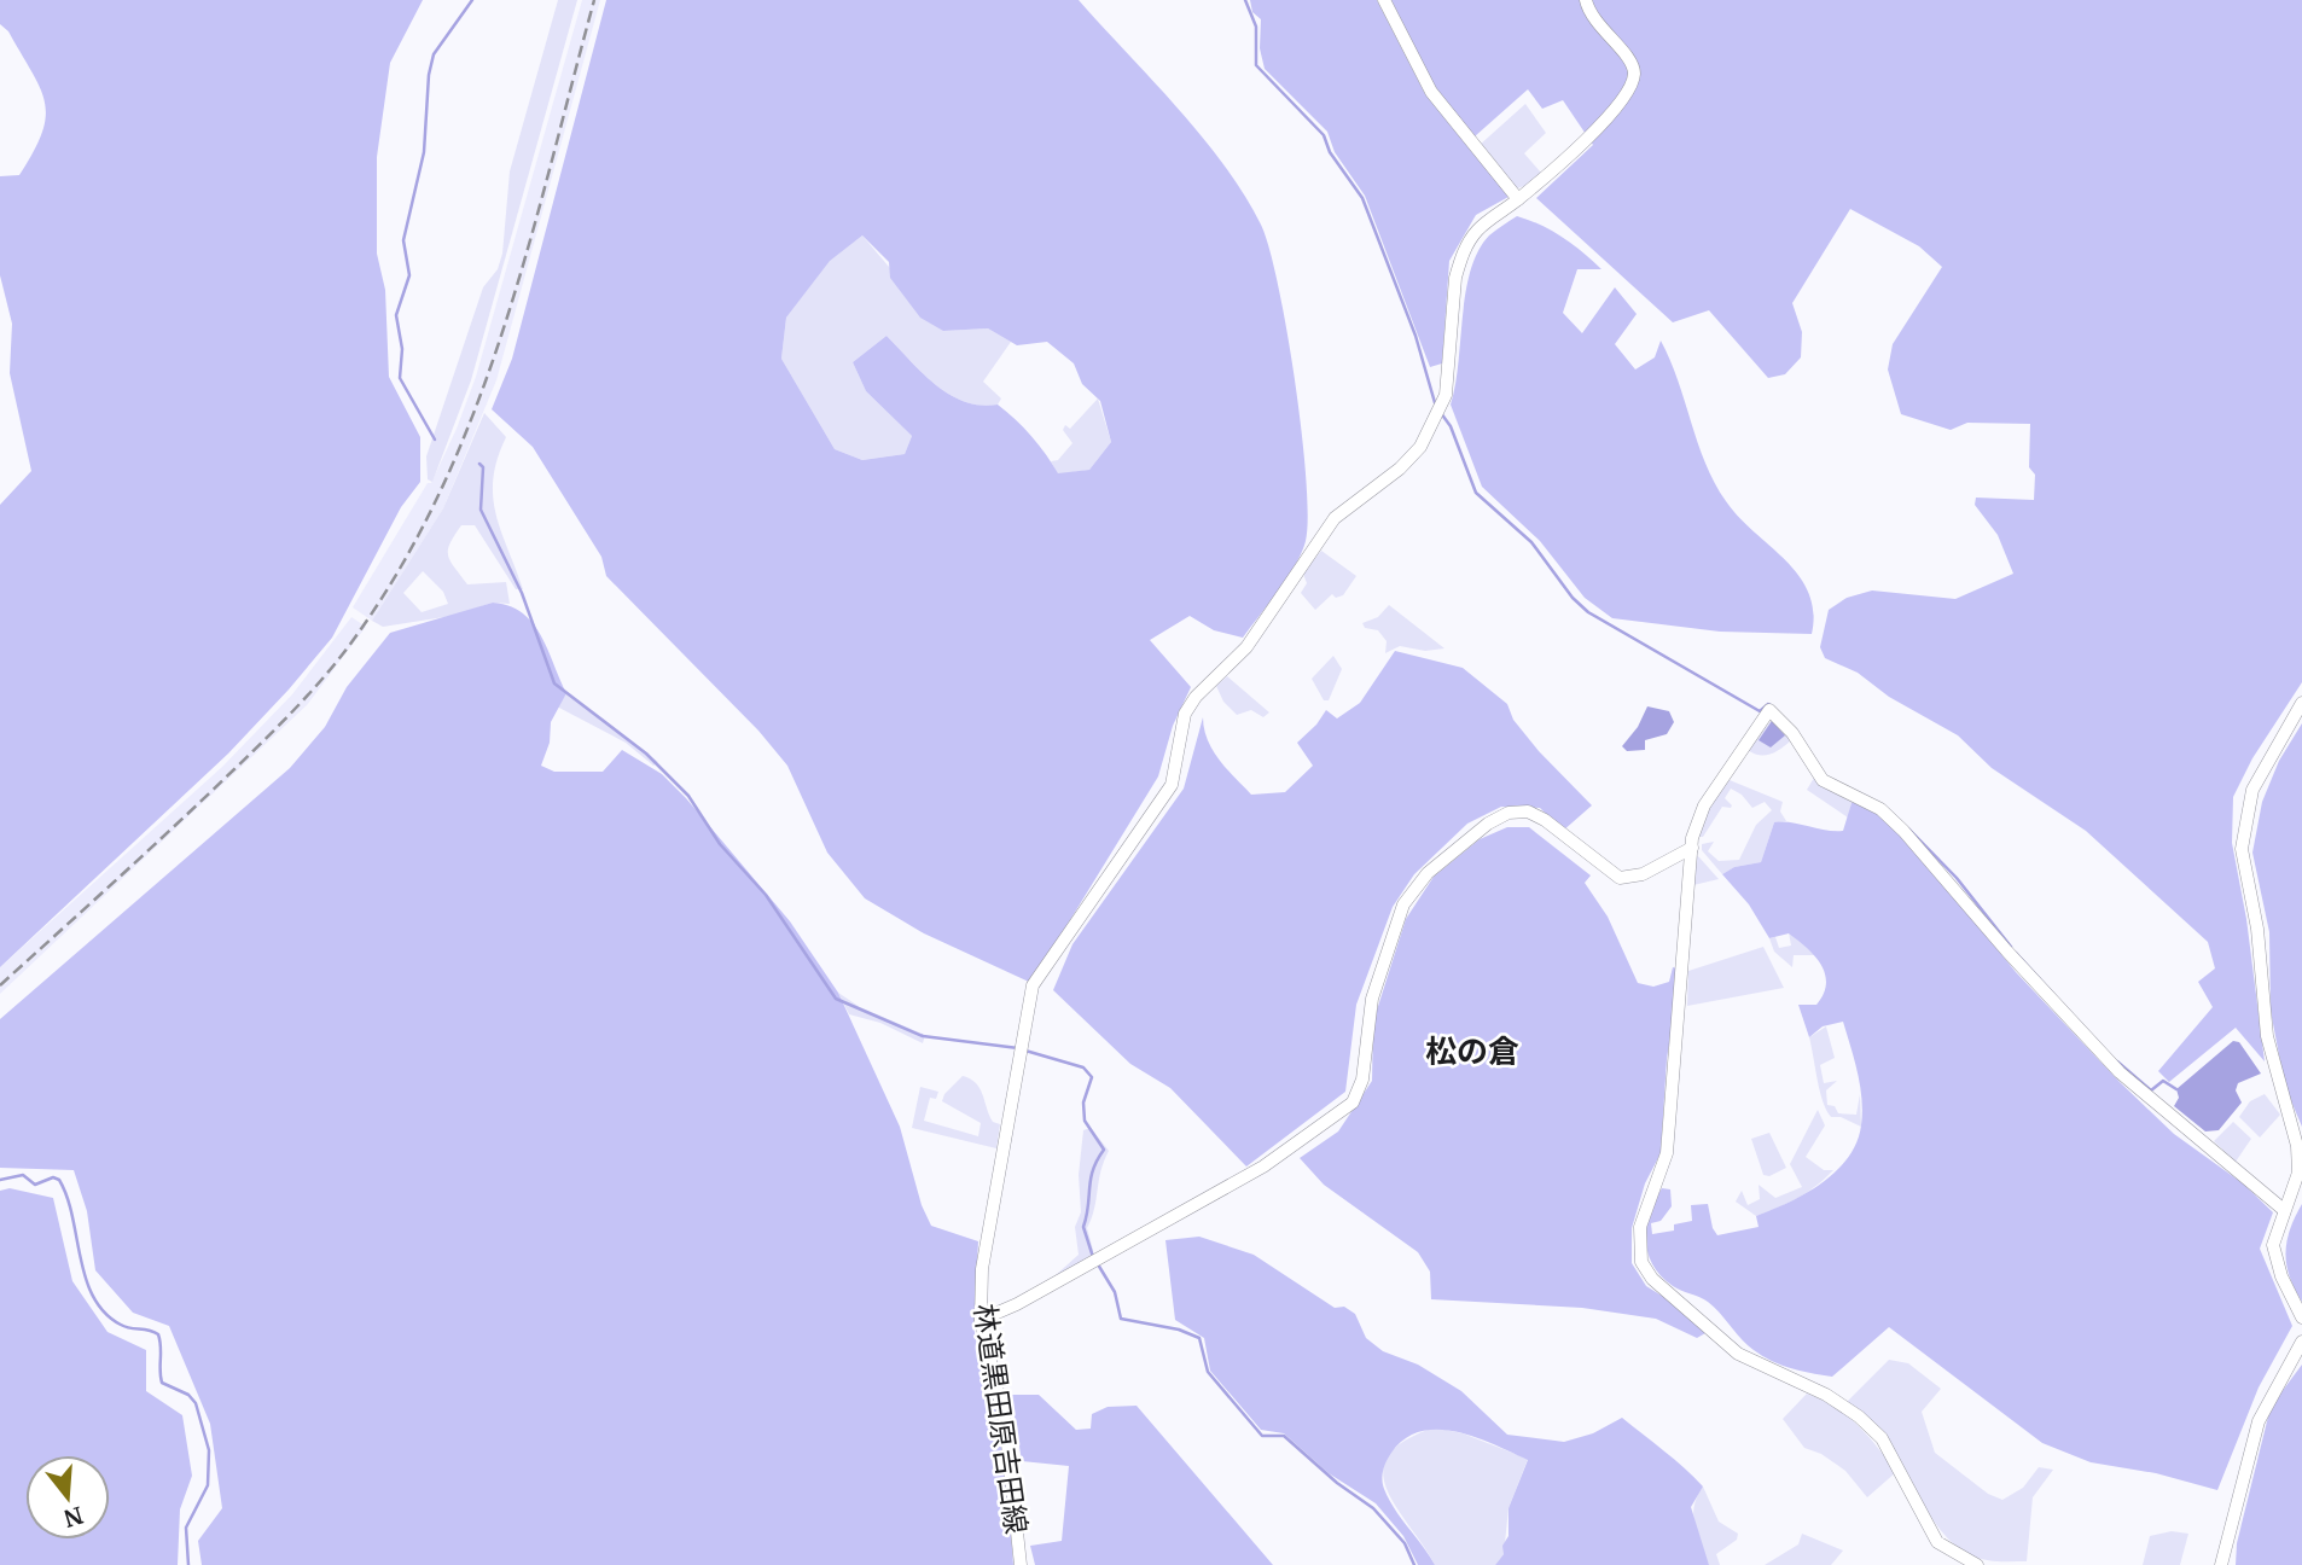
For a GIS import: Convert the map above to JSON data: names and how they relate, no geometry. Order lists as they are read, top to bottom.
{
  "streets": {
    "street": ["林道黒田原吉田線"]
  },
  "districts": ["松の倉"],
  "north": "bottom"
}
